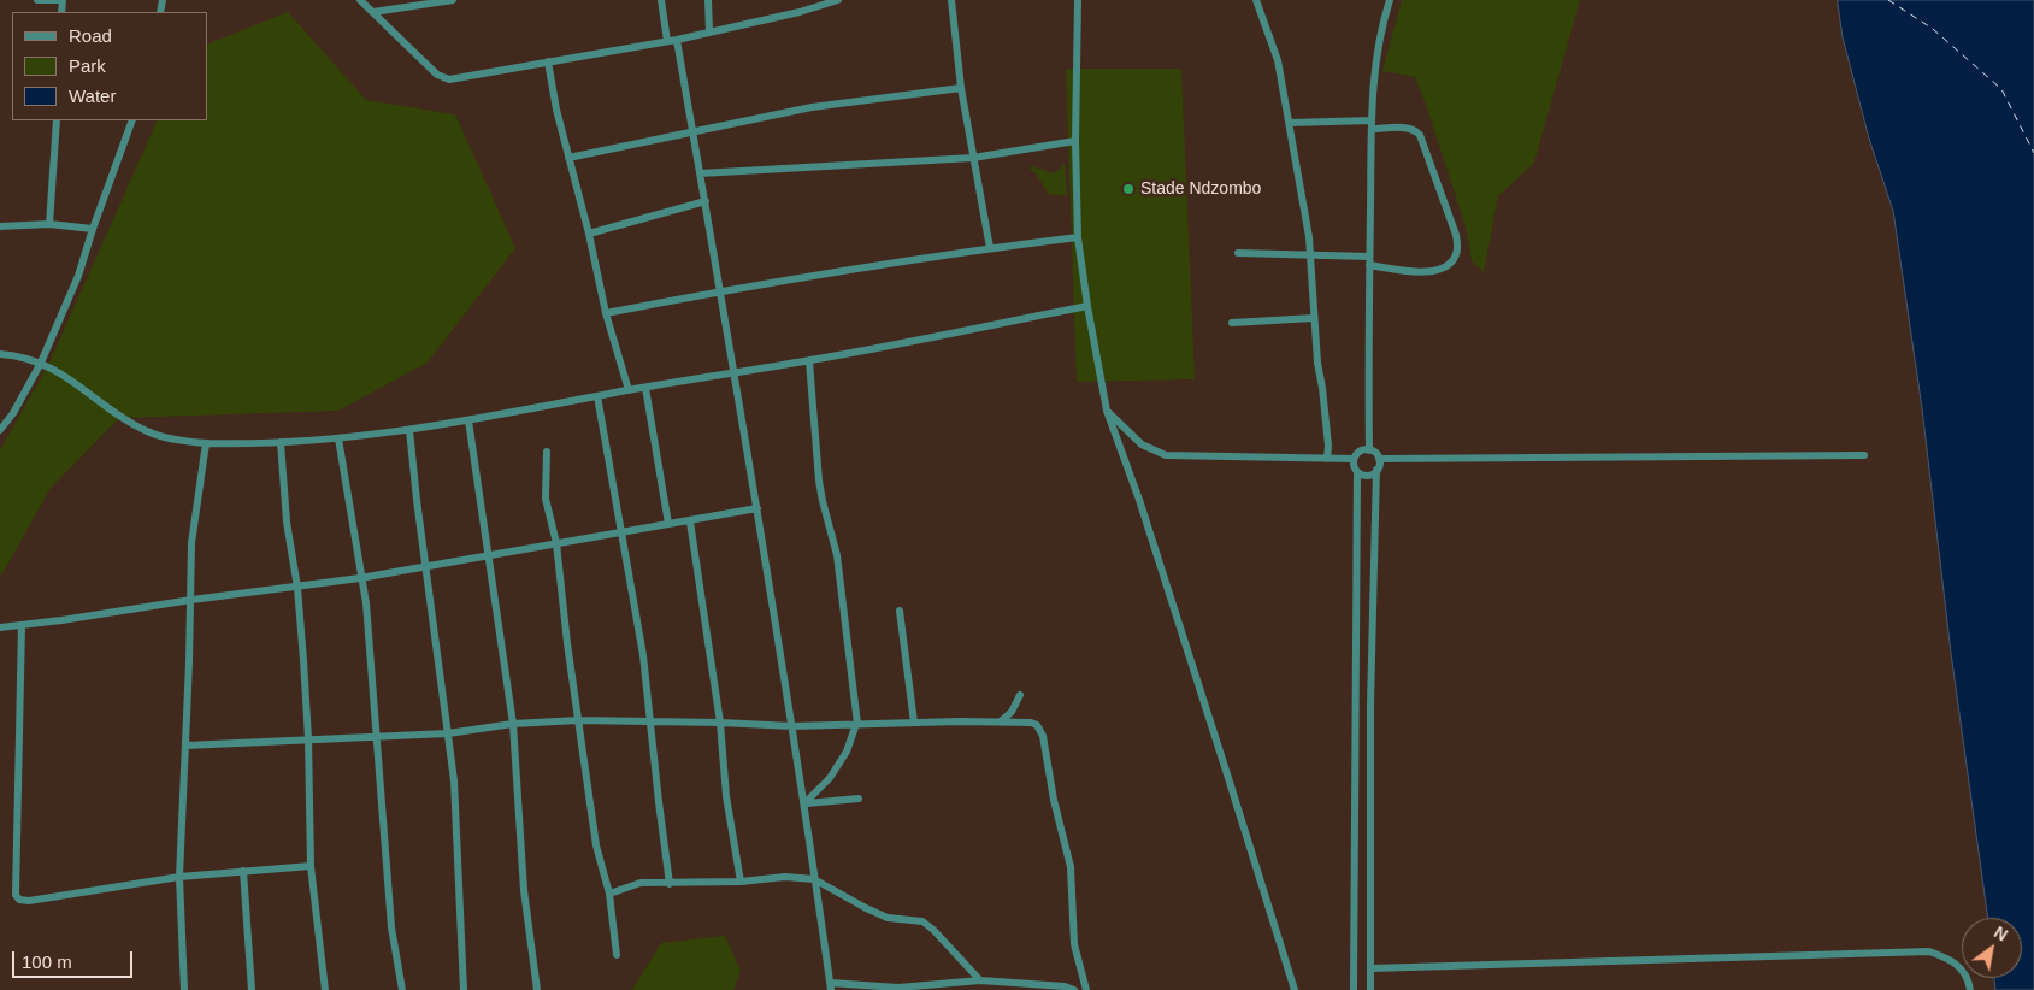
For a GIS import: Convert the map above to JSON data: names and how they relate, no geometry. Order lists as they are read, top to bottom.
{
  "places": ["Stade Ndzombo"],
  "legend": ["Road", "Park", "Water"],
  "scale_bar": "100 m",
  "north": "top right"
}
